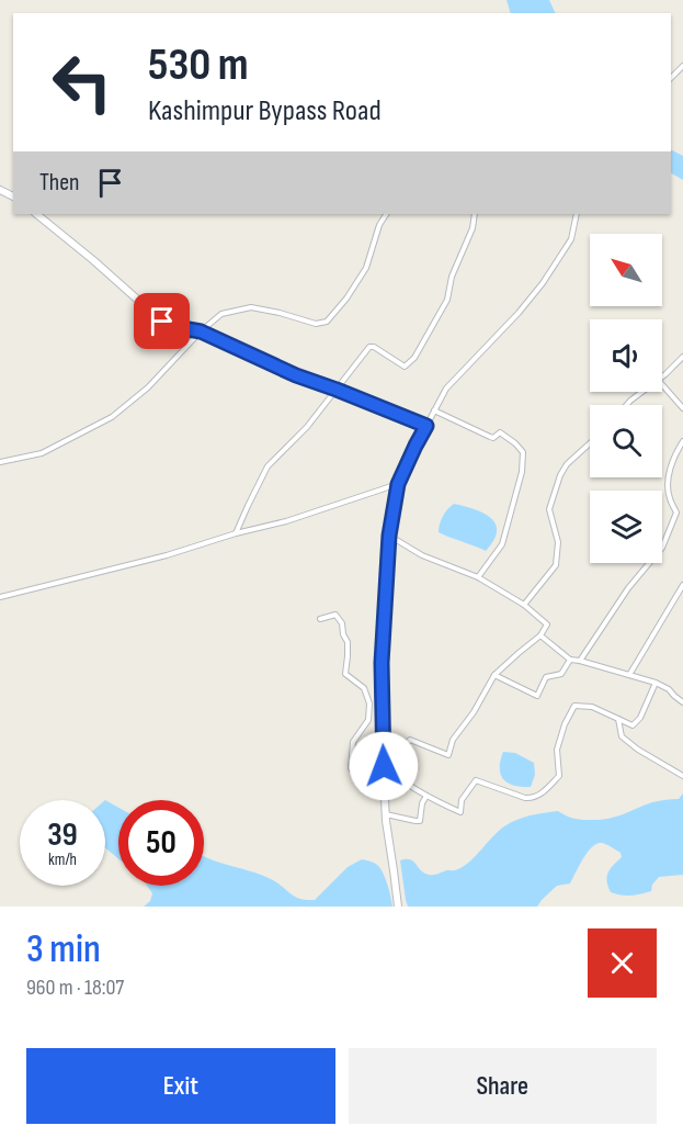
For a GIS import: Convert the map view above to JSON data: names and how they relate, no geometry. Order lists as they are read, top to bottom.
{
  "north": "top left",
  "page": {
    "turn": ["530 m", "Kashimpur Bypass Road"],
    "then": "Then",
    "speed": "39 km/h",
    "limit": "50",
    "heading": ["3 min", "960 m · 18:07"],
    "buttons": ["Exit", "Share"]
  }
}
